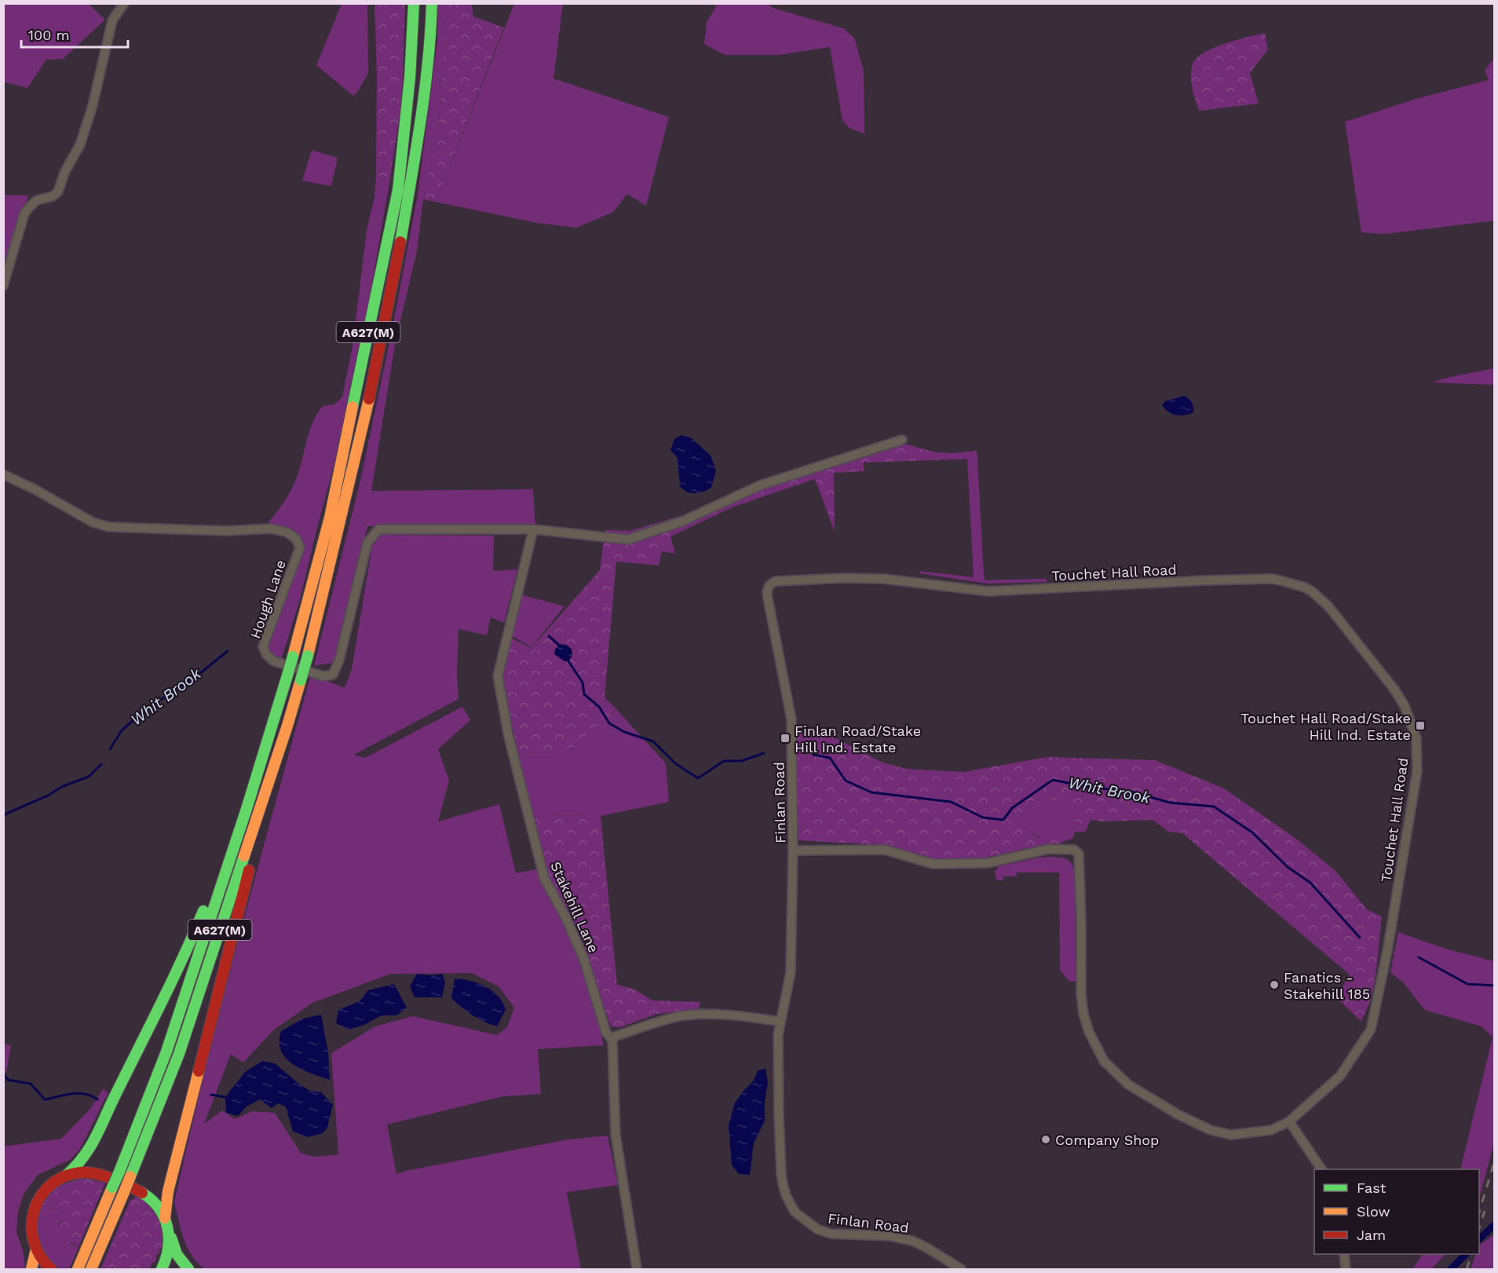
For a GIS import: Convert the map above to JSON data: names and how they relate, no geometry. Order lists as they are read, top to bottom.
{
  "streets": {
    "highway": ["A627(M)"],
    "street": [
      "Touchet Hall Road",
      "Hough Lane",
      "Finlan Road",
      "Stakehill Lane"
    ]
  },
  "crossings": [
    ["Touchet Hall Road", "Finlan Road"],
    ["Hough Lane", "Stakehill Lane"]
  ],
  "water": ["Whit Brook"],
  "places": {
    "transit": ["Touchet Hall Road/Stake Hill Ind. Estate", "Finlan Road/Stake Hill Ind. Estate"],
    "other": ["Fanatics - Stakehill 185", "Company Shop"]
  },
  "legend": ["Fast", "Slow", "Jam"],
  "scale_bar": "100 m"
}
